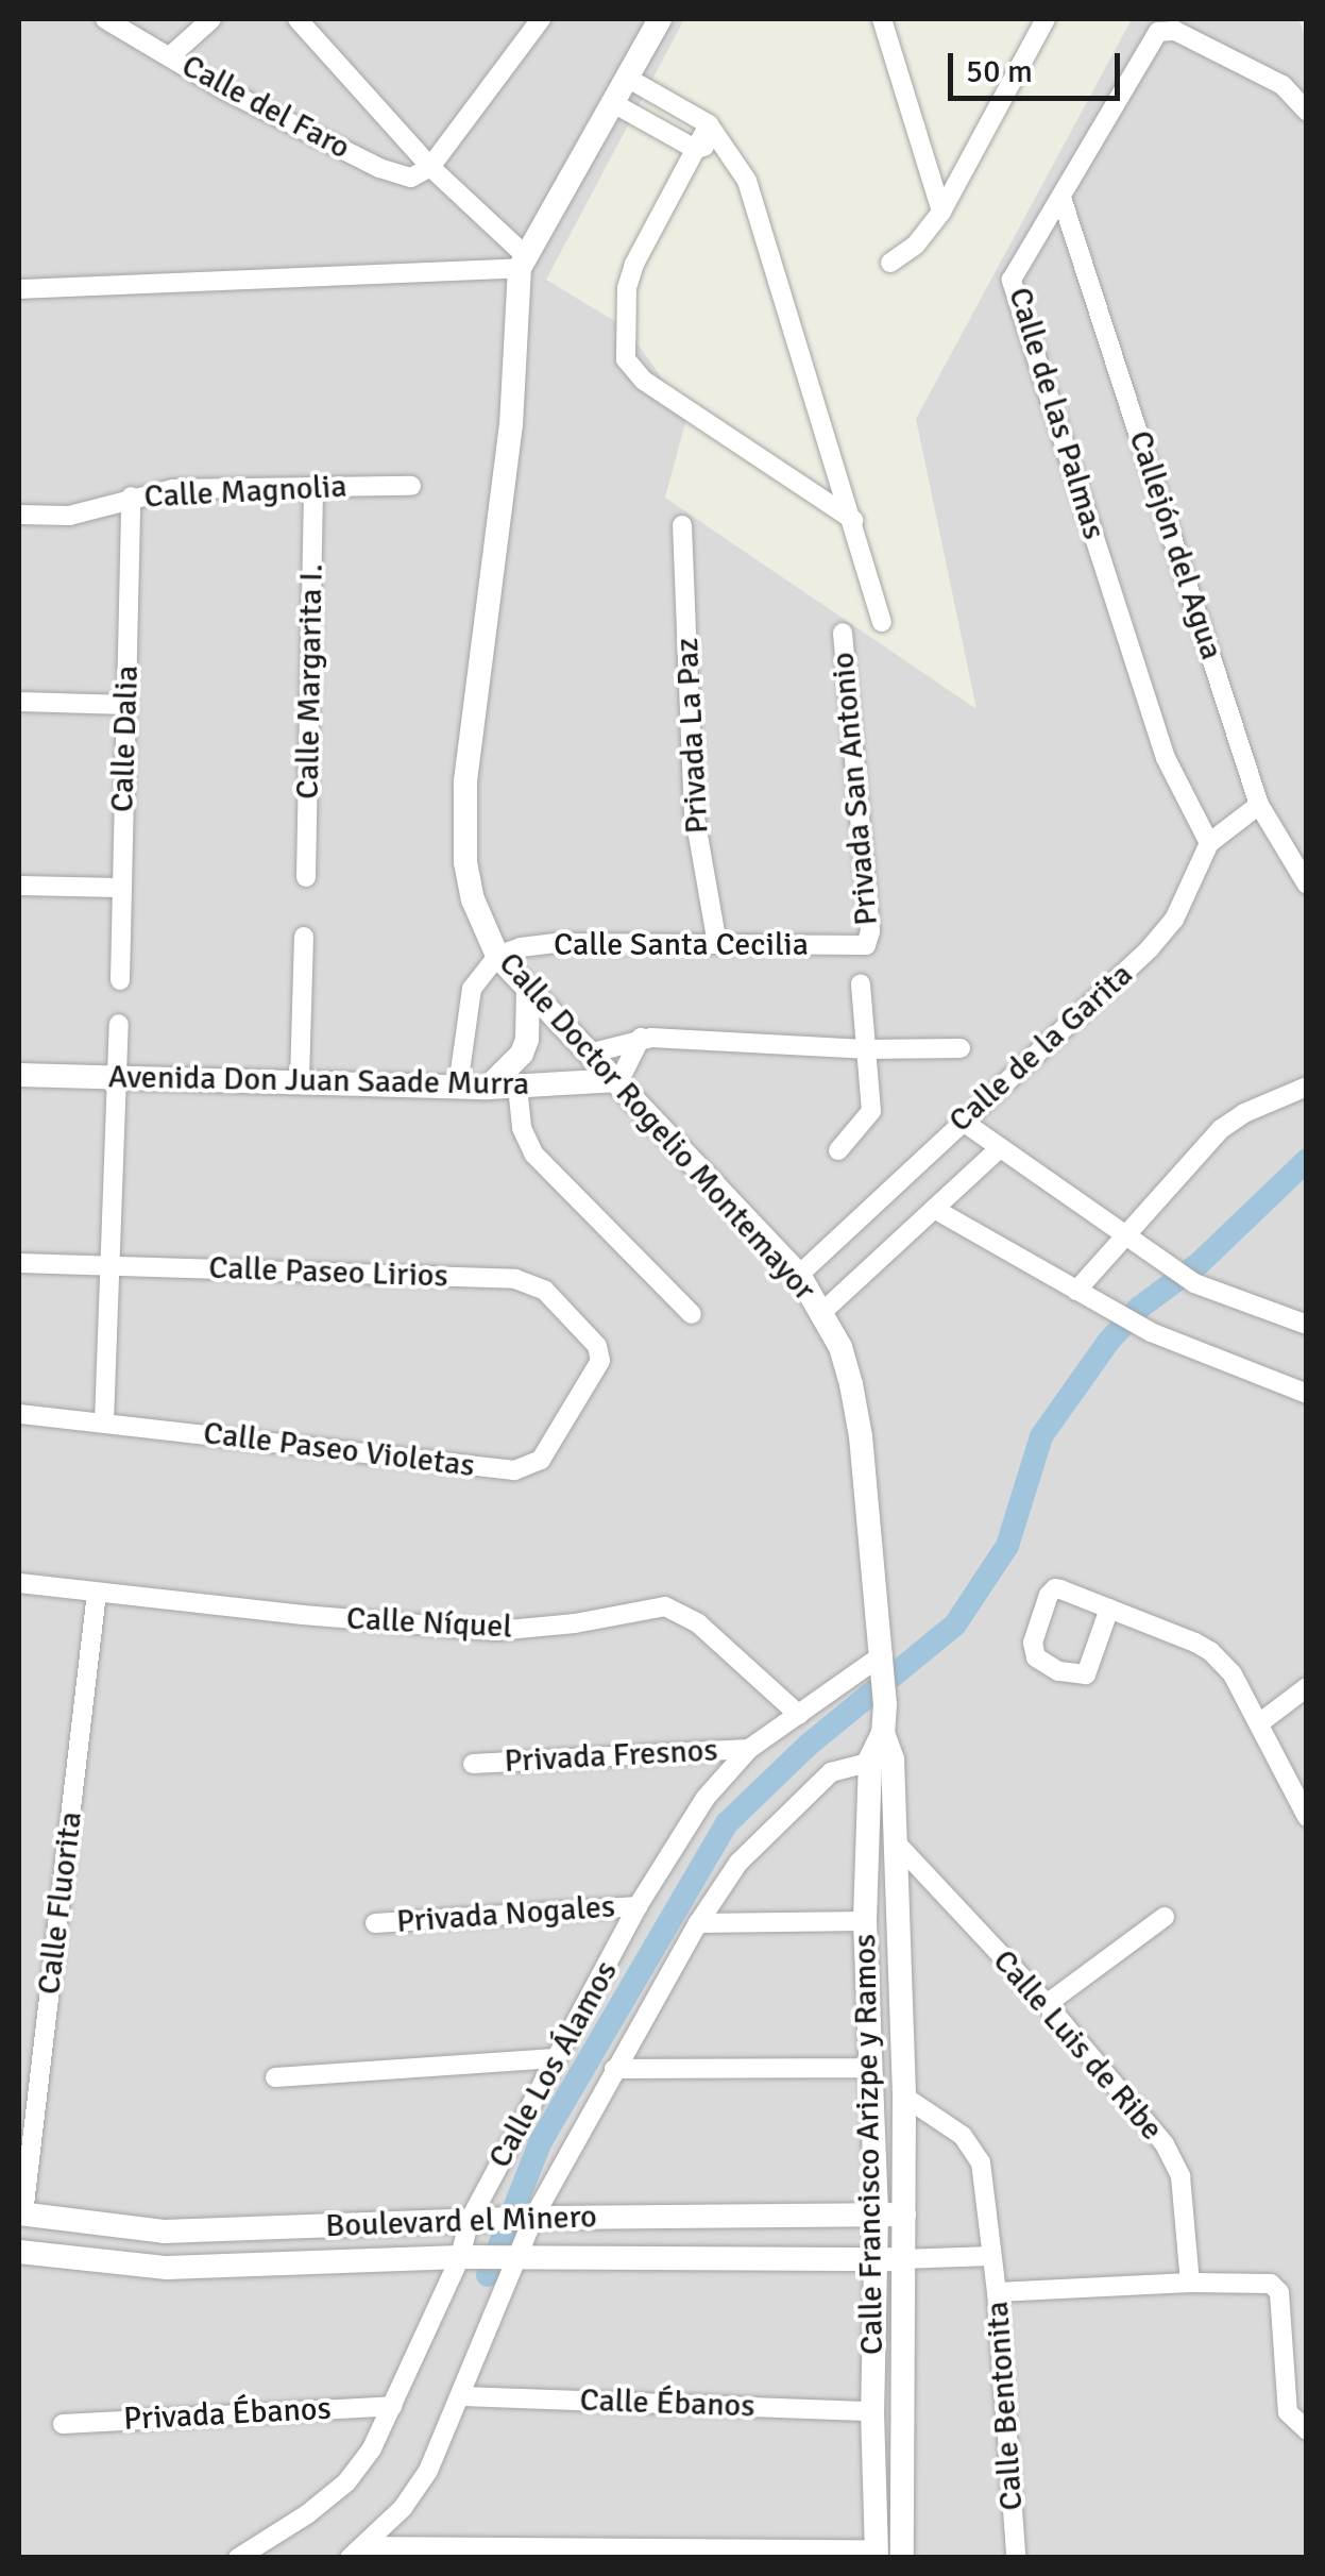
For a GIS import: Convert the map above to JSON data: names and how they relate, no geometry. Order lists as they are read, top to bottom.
{
  "streets": {
    "street": [
      "Calle del Faro",
      "Calle de las Palmas",
      "Calle Magnolia",
      "Callejón del Agua",
      "Calle Margarita I.",
      "Privada La Paz",
      "Calle Dalia",
      "Privada San Antonio",
      "Calle Santa Cecilia",
      "Calle de la Garita",
      "Avenida Don Juan Saade Murra",
      "Calle Doctor Rogelio Montemayor",
      "Calle Paseo Lirios",
      "Calle Paseo Violetas",
      "Calle Níquel",
      "Privada Fresnos",
      "Calle Fluorita",
      "Privada Nogales",
      "Calle Luis de Ribe",
      "Calle Los Álamos",
      "Calle Francisco Arizpe y Ramos",
      "Boulevard el Minero",
      "Calle Ébanos",
      "Calle Bentonita",
      "Privada Ébanos"
    ]
  },
  "crossings": [
    ["Calle de las Palmas", "Callejón del Agua"],
    ["Calle de las Palmas", "Calle de la Garita"],
    ["Calle Magnolia", "Calle Margarita I."],
    ["Calle Magnolia", "Calle Dalia"],
    ["Callejón del Agua", "Calle de la Garita"],
    ["Privada La Paz", "Calle Santa Cecilia"],
    ["Privada San Antonio", "Calle Santa Cecilia"],
    ["Calle Santa Cecilia", "Calle Doctor Rogelio Montemayor"],
    ["Calle de la Garita", "Calle Doctor Rogelio Montemayor"],
    ["Avenida Don Juan Saade Murra", "Calle Doctor Rogelio Montemayor"],
    ["Calle Doctor Rogelio Montemayor", "Calle Los Álamos"],
    ["Calle Doctor Rogelio Montemayor", "Calle Francisco Arizpe y Ramos"],
    ["Calle Paseo Lirios", "Calle Paseo Violetas"],
    ["Calle Níquel", "Calle Fluorita"],
    ["Calle Níquel", "Calle Los Álamos"],
    ["Privada Fresnos", "Calle Los Álamos"],
    ["Calle Fluorita", "Boulevard el Minero"],
    ["Privada Nogales", "Calle Los Álamos"],
    ["Calle Luis de Ribe", "Calle Francisco Arizpe y Ramos"],
    ["Calle Los Álamos", "Calle Francisco Arizpe y Ramos"],
    ["Calle Los Álamos", "Boulevard el Minero"],
    ["Calle Los Álamos", "Calle Ébanos"],
    ["Calle Los Álamos", "Privada Ébanos"],
    ["Calle Francisco Arizpe y Ramos", "Boulevard el Minero"],
    ["Calle Francisco Arizpe y Ramos", "Calle Ébanos"],
    ["Calle Francisco Arizpe y Ramos", "Calle Bentonita"]
  ],
  "scale_bar": "50 m"
}
